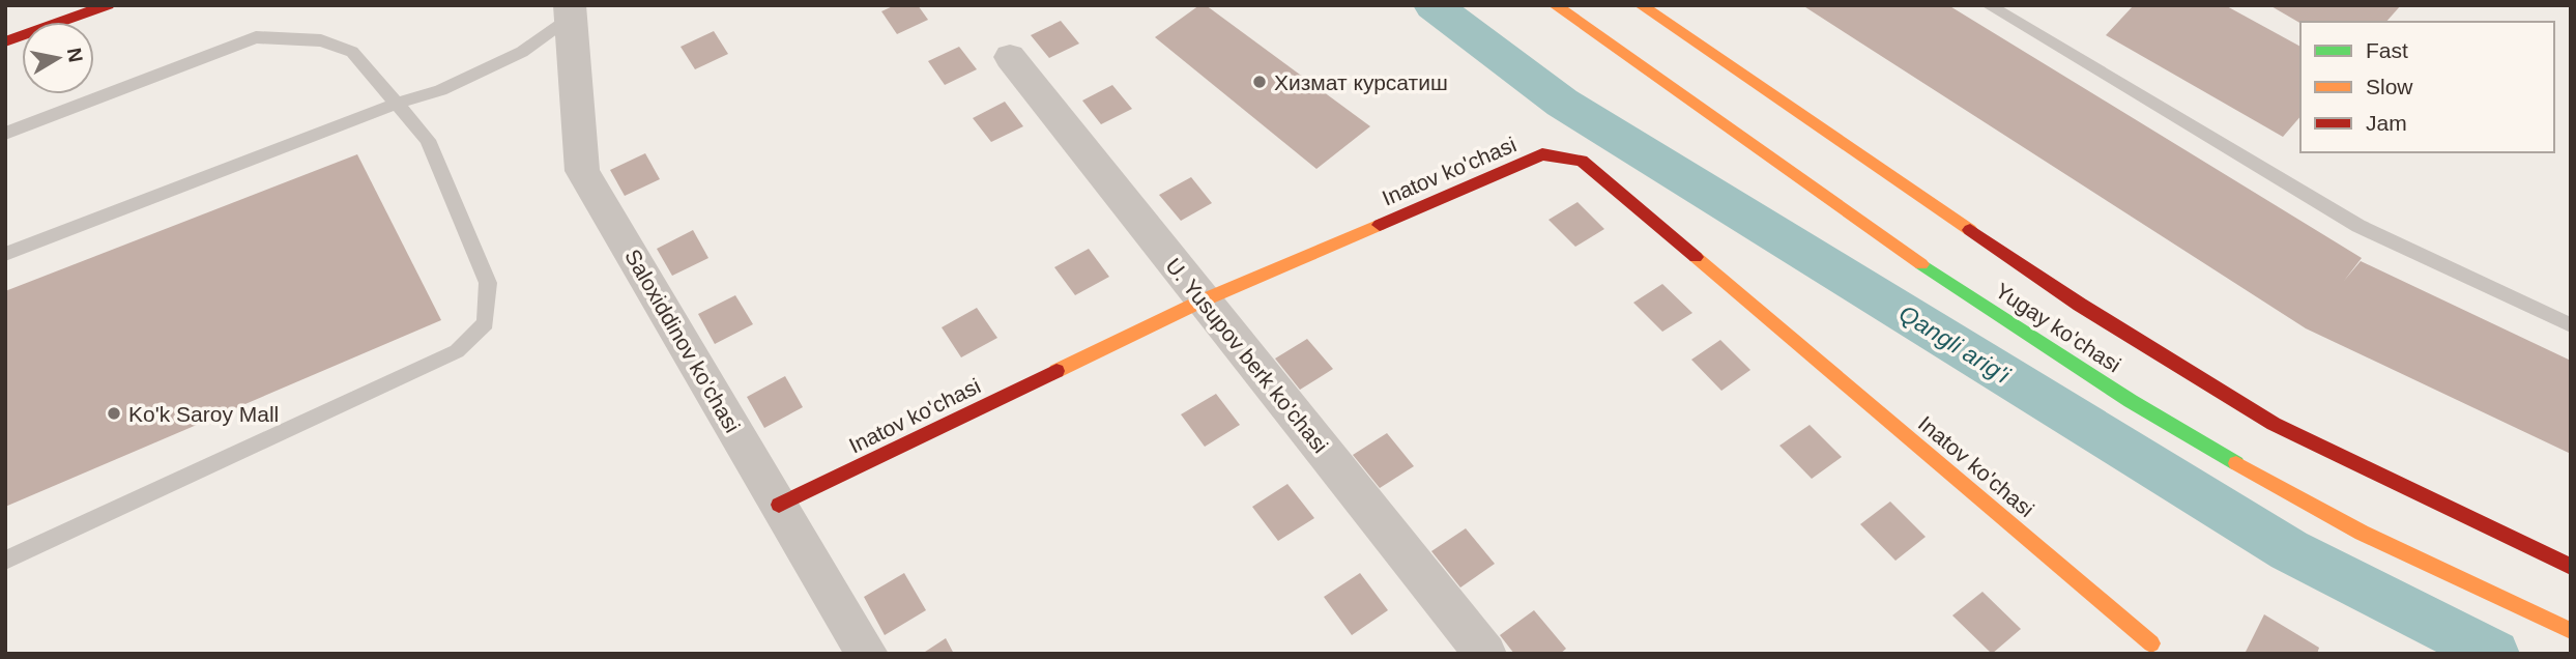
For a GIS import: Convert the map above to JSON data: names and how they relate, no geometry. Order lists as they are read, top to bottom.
{
  "streets": {
    "main road": ["Inatov ko'chasi", "Yugay ko'chasi"],
    "street": ["Saloxiddinov ko'chasi", "U. Yusupov berk ko'chasi"]
  },
  "crossings": [
    ["Inatov ko'chasi", "Saloxiddinov ko'chasi"],
    ["Inatov ko'chasi", "U. Yusupov berk ko'chasi"]
  ],
  "water": ["Qangli arig'i"],
  "places": ["Хизмат курсатиш", "Ko'k Saroy Mall"],
  "legend": ["Fast", "Slow", "Jam"],
  "north": "right"
}
